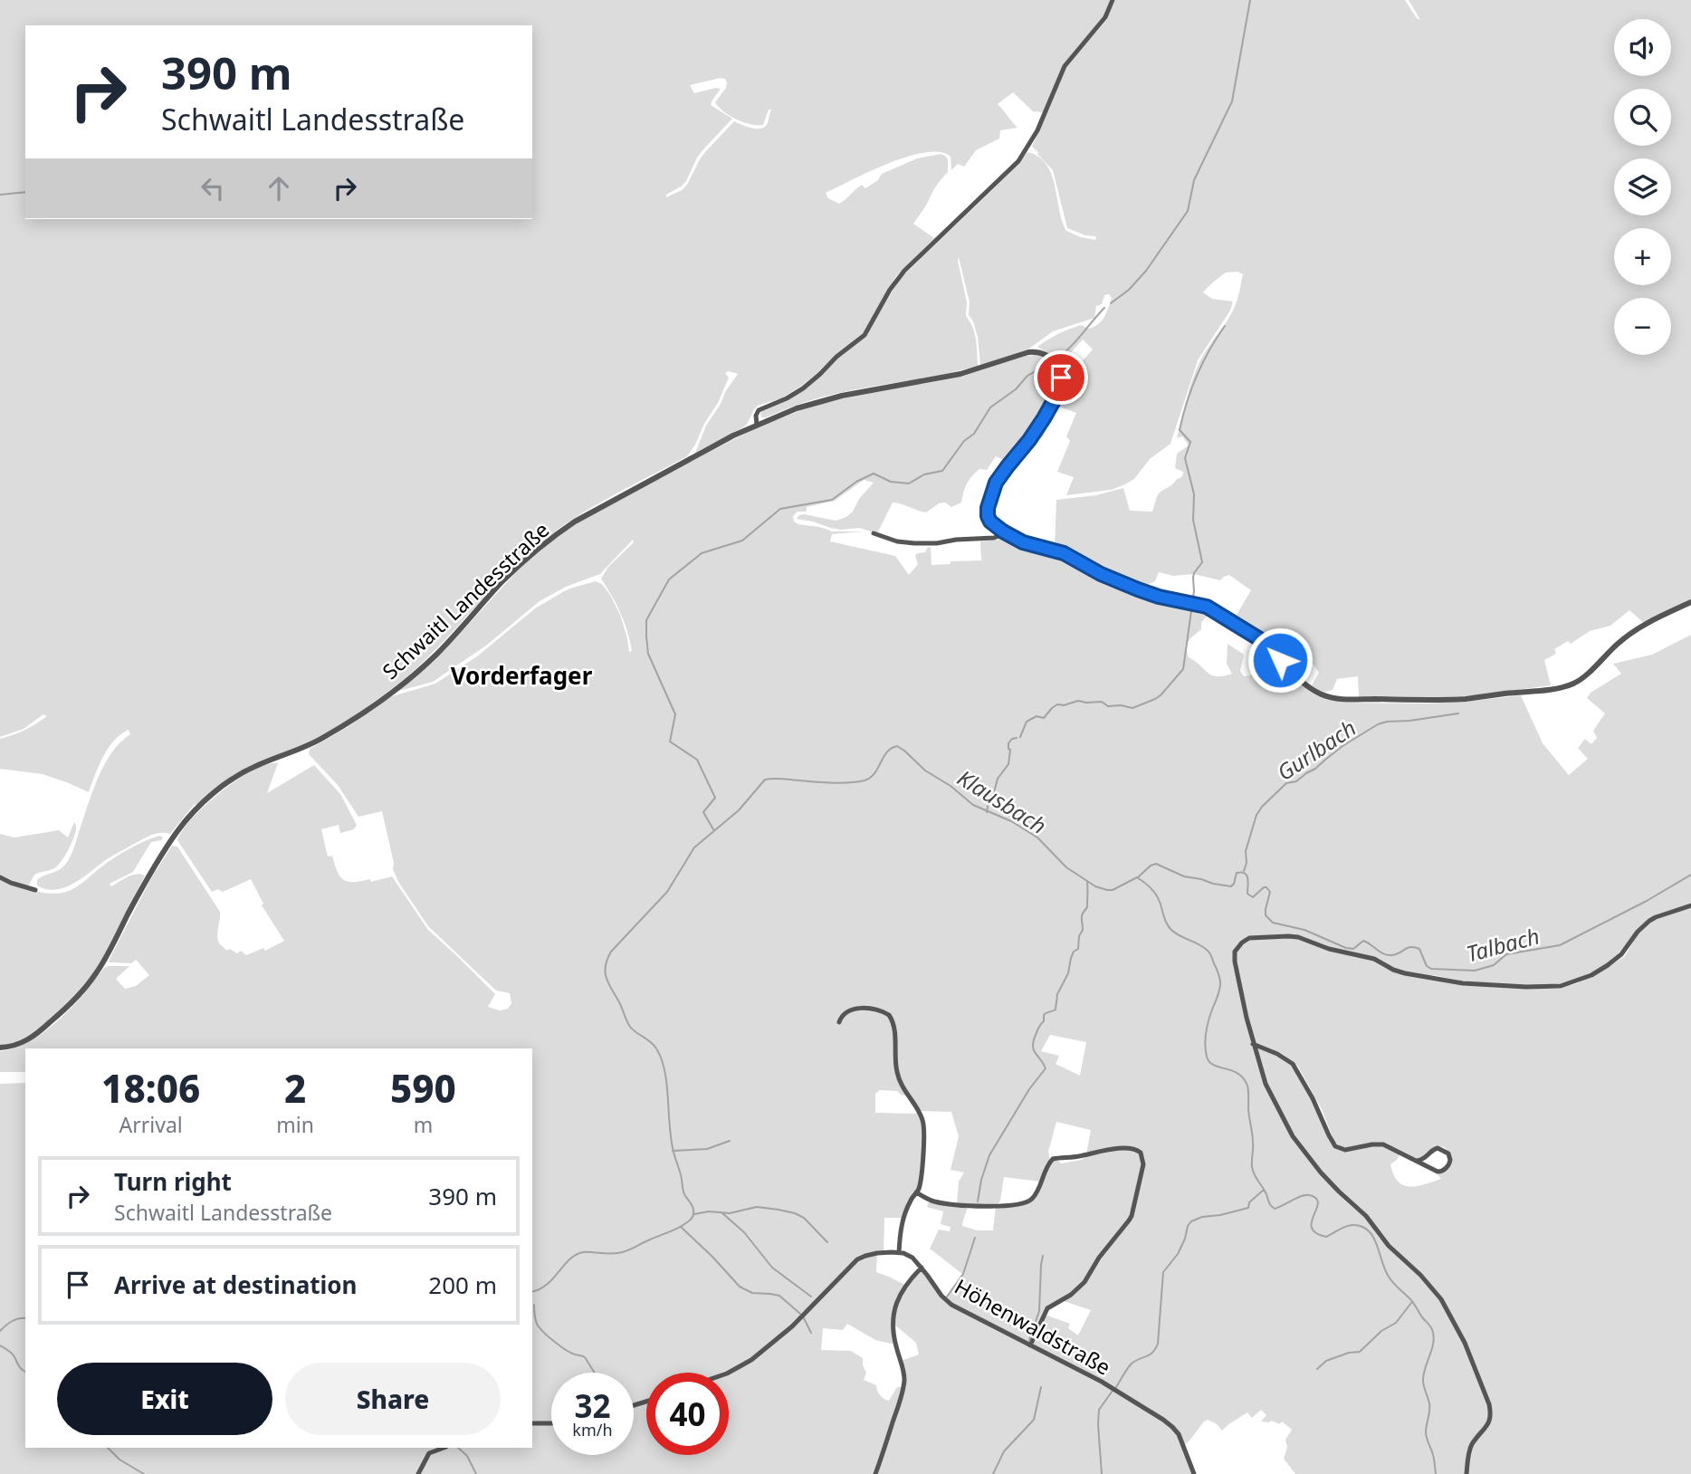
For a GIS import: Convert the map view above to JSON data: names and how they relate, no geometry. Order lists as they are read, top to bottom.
{
  "streets": {
    "street": ["Schwaitl Landesstraße", "Höhenwaldstraße"]
  },
  "districts": ["Vorderfager"],
  "water": ["Gurlbach", "Klausbach", "Talbach"],
  "page": {
    "map_buttons": ["+", "−"],
    "turn": ["390 m", "Schwaitl Landesstraße"],
    "eta": [
      "18:06",
      "Arrival",
      "2",
      "min",
      "590",
      "m"
    ],
    "list": [
      {
        "name": "Turn right",
        "note": "Schwaitl Landesstraße",
        "value": "390 m"
      },
      {
        "name": "Arrive at destination",
        "value": "200 m"
      }
    ],
    "buttons": ["Exit", "Share"],
    "speed": "32 km/h",
    "limit": "40"
  }
}
